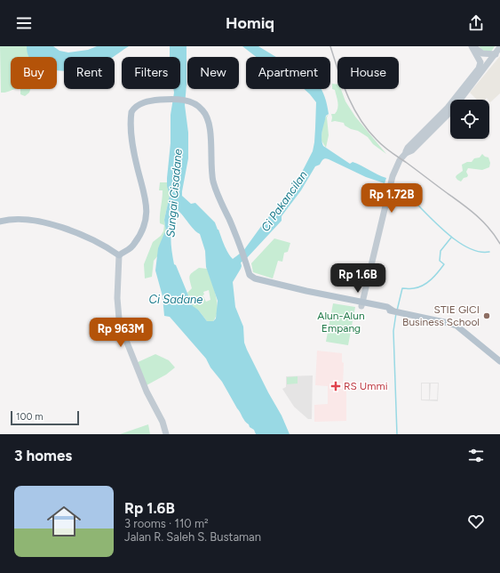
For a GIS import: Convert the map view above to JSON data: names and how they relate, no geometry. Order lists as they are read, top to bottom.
{
  "water": ["Sungai Cisadane", "Ci Pakancilan", "Ci Sadane"],
  "parks": ["Alun-Alun Empang"],
  "places": {
    "other": ["STIE GICI Business School"],
    "health": ["RS Ummi"]
  },
  "scale_bar": "100 m",
  "page": {
    "header": "Homiq",
    "chip": [
      "Buy",
      "Rent",
      "Filters",
      "New",
      "Apartment",
      "House"
    ],
    "price": ["Rp 1.72B", "Rp 1.6B", "Rp 963M"],
    "scale": "100 m",
    "heading": "3 homes",
    "list": [
      {
        "name": "Rp 1.6B",
        "note": "3 rooms · 110 m² · Jalan R. Saleh S. Bustaman"
      }
    ]
  }
}
